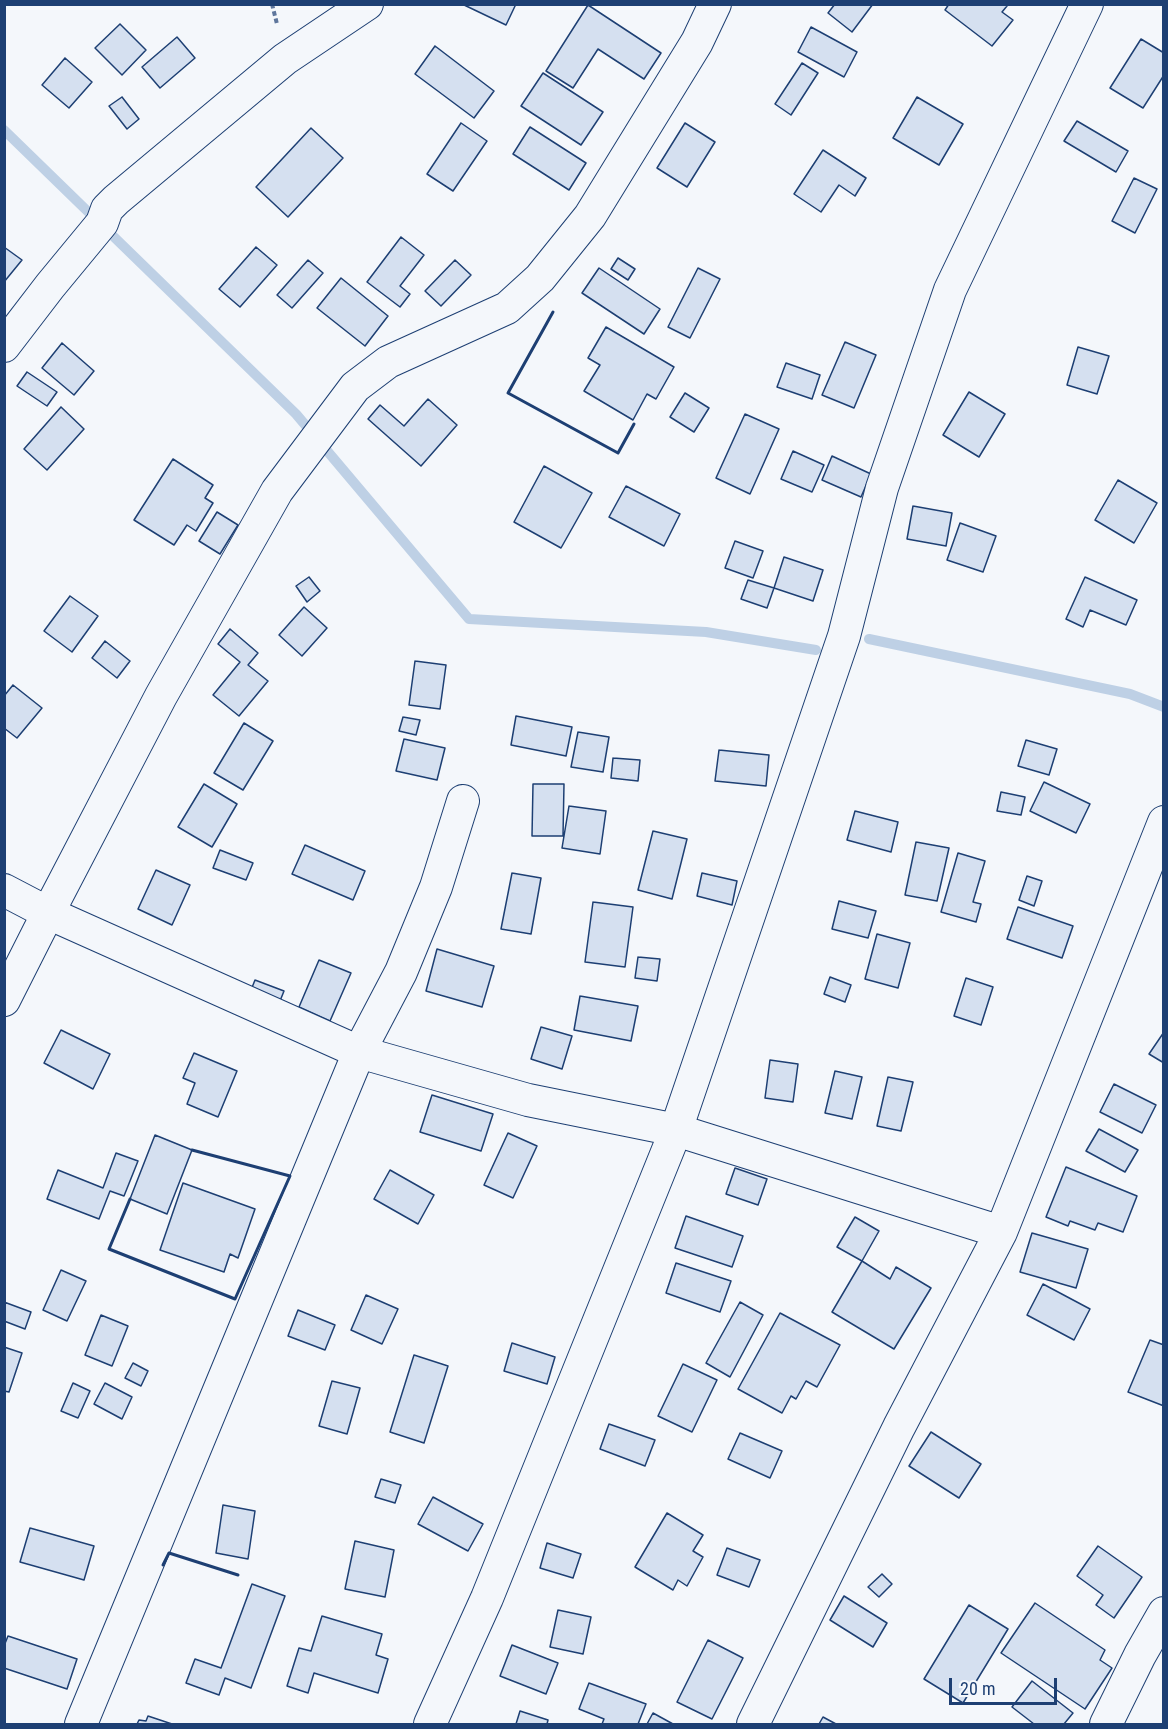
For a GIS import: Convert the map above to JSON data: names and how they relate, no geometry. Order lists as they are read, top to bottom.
{
  "scale_bar": "20 m"
}
